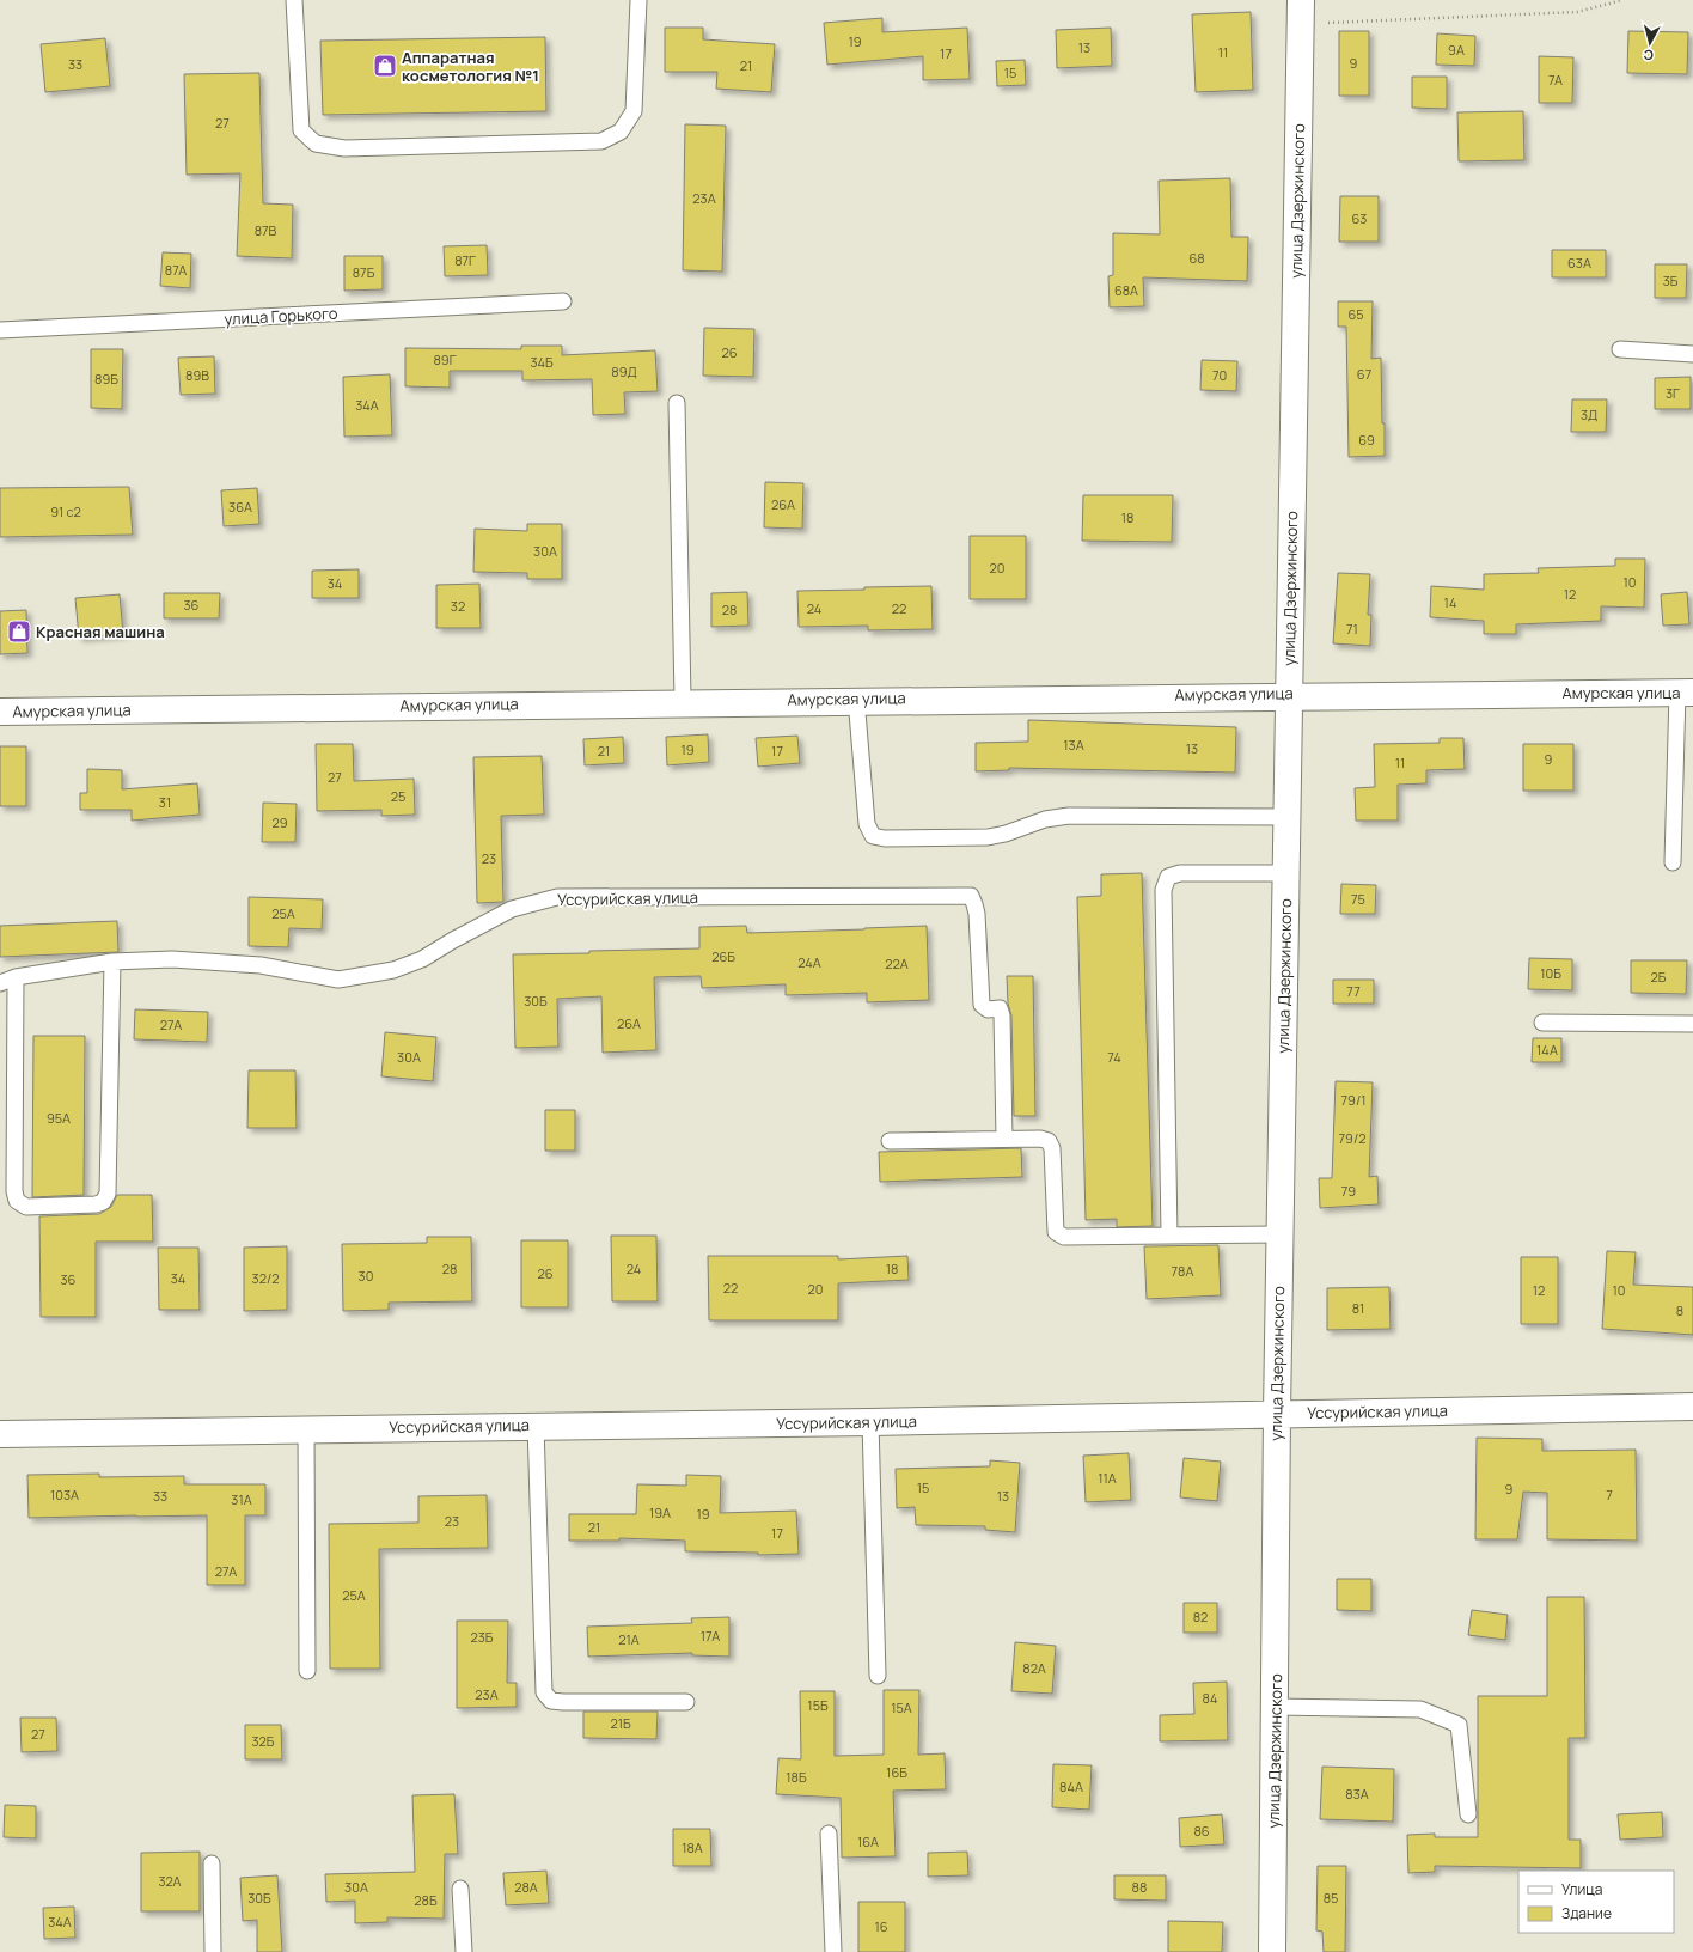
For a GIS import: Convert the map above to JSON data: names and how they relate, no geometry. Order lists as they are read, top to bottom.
{
  "streets": {
    "street": ["улица Дзержинского", "Амурская улица", "Уссурийская улица"],
    "lane": ["улица Горького"]
  },
  "crossings": [
    ["улица Дзержинского", "Амурская улица"],
    ["улица Дзержинского", "Уссурийская улица"]
  ],
  "places": {
    "shop": ["Аппаратная косметология №1", "Красная машина"]
  },
  "house_numbers": [
    "19",
    "13",
    "9А",
    "11",
    "17",
    "9",
    "33",
    "21",
    "15",
    "7А",
    "27",
    "23А",
    "63",
    "87В",
    "68",
    "87Г",
    "63А",
    "87А",
    "87Б",
    "3Б",
    "68А",
    "65",
    "26",
    "89Г",
    "34Б",
    "89Д",
    "67",
    "89В",
    "70",
    "89Б",
    "3Г",
    "34А",
    "3Д",
    "69",
    "26А",
    "36А",
    "91 с2",
    "18",
    "30А",
    "20",
    "10",
    "34",
    "12",
    "14",
    "36",
    "32",
    "24",
    "22",
    "28",
    "71",
    "13А",
    "13",
    "19",
    "21",
    "17",
    "9",
    "11",
    "27",
    "25",
    "31",
    "29",
    "23",
    "75",
    "25А",
    "26Б",
    "24А",
    "22А",
    "10Б",
    "2Б",
    "77",
    "30Б",
    "26А",
    "27А",
    "14А",
    "30А",
    "74",
    "79/1",
    "95А",
    "79/2",
    "79",
    "28",
    "24",
    "18",
    "78А",
    "26",
    "30",
    "34",
    "32/2",
    "36",
    "22",
    "20",
    "12",
    "10",
    "81",
    "8",
    "11А",
    "15",
    "9",
    "103А",
    "7",
    "33",
    "13",
    "31А",
    "19А",
    "19",
    "23",
    "21",
    "17",
    "27А",
    "25А",
    "82",
    "17А",
    "23Б",
    "21А",
    "82А",
    "23А",
    "84",
    "15Б",
    "15А",
    "21Б",
    "27",
    "32Б",
    "16Б",
    "18Б",
    "84А",
    "83А",
    "86",
    "16А",
    "18А",
    "32А",
    "30А",
    "28А",
    "88",
    "30Б",
    "85",
    "28Б",
    "34А",
    "16"
  ],
  "legend": ["Улица", "Здание"],
  "north": "bottom"
}
